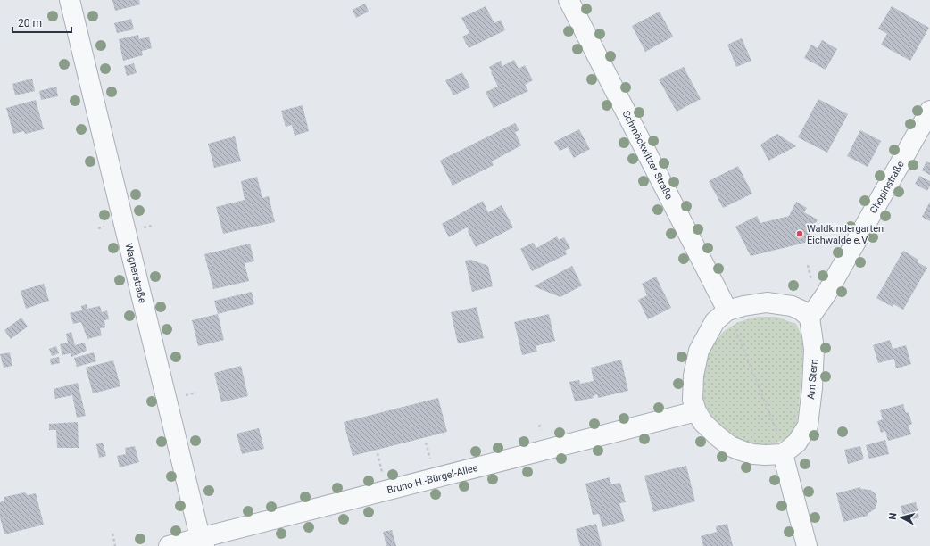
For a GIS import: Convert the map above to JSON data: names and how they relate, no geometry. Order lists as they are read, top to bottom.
{
  "streets": {
    "street": [
      "Schmöckwitzer Straße",
      "Chopinstraße",
      "Wagnerstraße",
      "Am Stern",
      "Bruno-H.-Bürgel-Allee"
    ]
  },
  "crossings": [
    ["Chopinstraße", "Am Stern"],
    ["Wagnerstraße", "Bruno-H.-Bürgel-Allee"]
  ],
  "places": ["Waldkindergarten Eichwalde e.V."],
  "scale_bar": "20 m",
  "north": "left"
}
